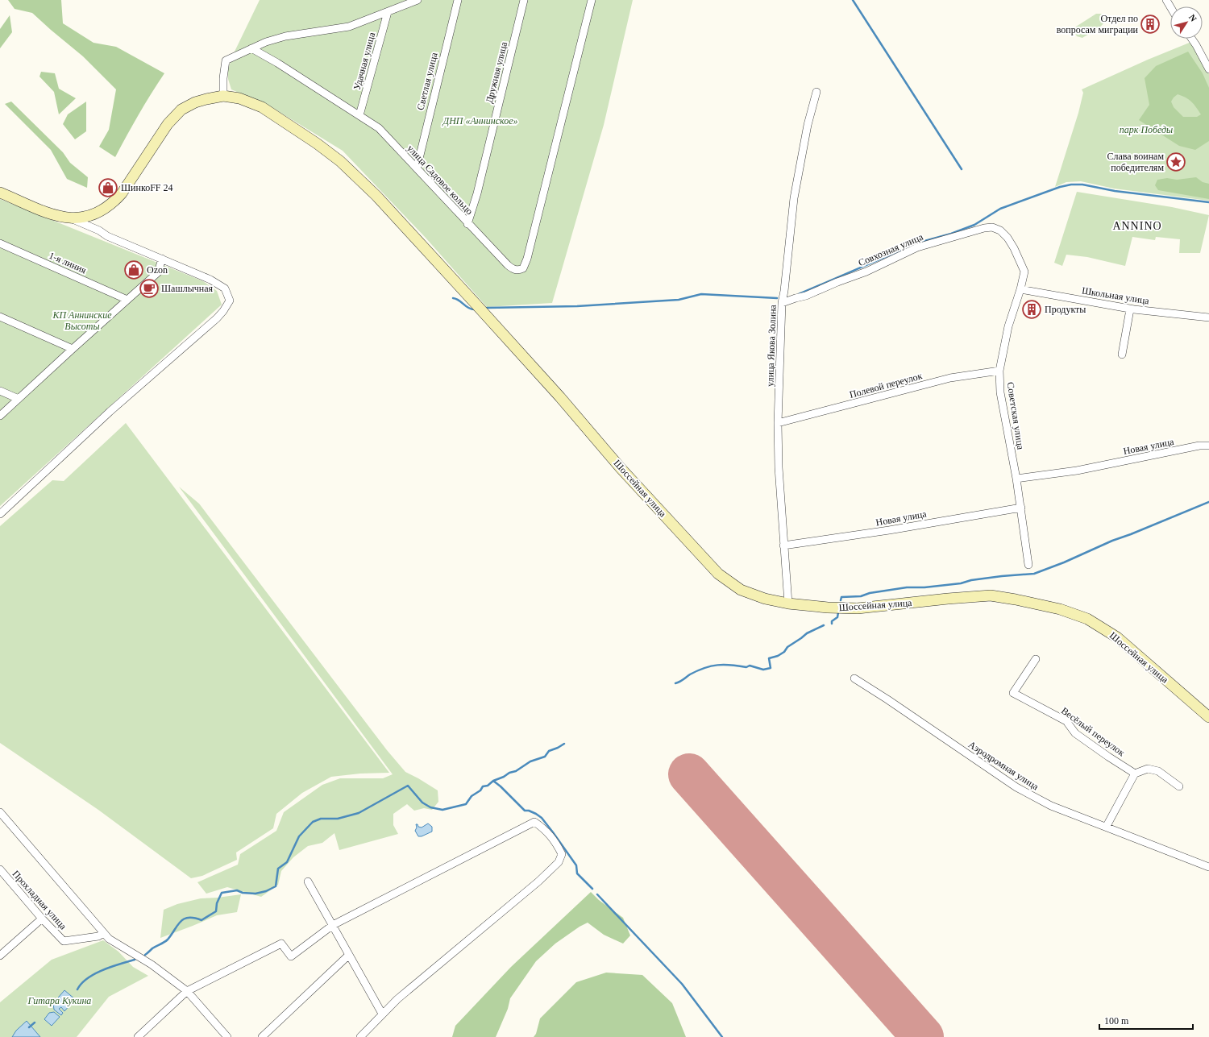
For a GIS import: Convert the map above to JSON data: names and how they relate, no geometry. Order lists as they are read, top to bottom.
{
  "streets": {
    "main road": ["Шоссейная улица"],
    "street": [
      "Удачная улица",
      "Дружная улица",
      "Светлая улица",
      "улица Садовое кольцо",
      "Совхозная улица",
      "1-я линия",
      "Школьная улица",
      "улица Якова Золина",
      "Полевой переулок",
      "Советская улица",
      "Новая улица",
      "Весёлый переулок",
      "Аэродромная улица",
      "Прохладная улица"
    ]
  },
  "crossings": [
    ["Удачная улица", "улица Садовое кольцо"],
    ["Дружная улица", "улица Садовое кольцо"],
    ["Светлая улица", "улица Садовое кольцо"],
    ["Совхозная улица", "улица Якова Золина"],
    ["Совхозная улица", "Советская улица"],
    ["Школьная улица", "Советская улица"],
    ["улица Якова Золина", "Полевой переулок"],
    ["улица Якова Золина", "Новая улица"],
    ["улица Якова Золина", "Шоссейная улица"],
    ["Полевой переулок", "Советская улица"],
    ["Советская улица", "Новая улица"]
  ],
  "districts": ["ANNINO"],
  "parks": [
    "ДНП «Аннинское»",
    "парк Победы",
    "КП Аннинские Высоты",
    "Гитара Кукина"
  ],
  "places": {
    "building": ["Отдел по вопросам миграции", "Продукты"],
    "place": ["Слава воинам победителям"],
    "shop": ["ШинкоFF 24", "Ozon"],
    "cafe": ["Шашлычная"]
  },
  "scale_bar": "100 m",
  "north": "top right"
}
